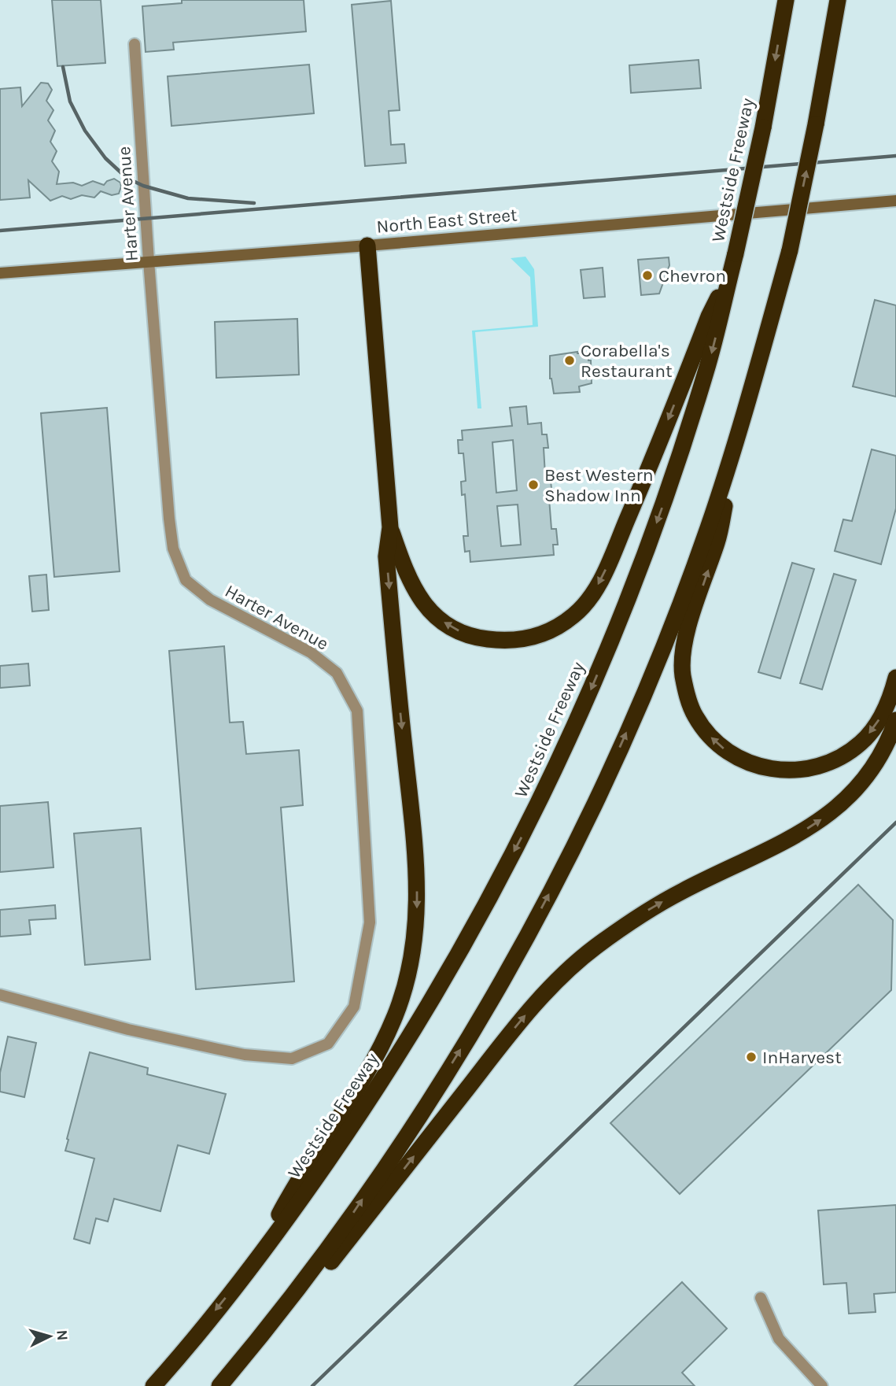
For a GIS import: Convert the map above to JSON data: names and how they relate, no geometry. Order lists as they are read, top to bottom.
{
  "streets": {
    "highway": ["Westside Freeway"],
    "main road": ["North East Street"],
    "street": ["Harter Avenue"]
  },
  "crossings": [
    ["Harter Avenue", "North East Street"]
  ],
  "places": [
    "Chevron",
    "Corabella's Restaurant",
    "Best Western Shadow Inn",
    "InHarvest"
  ],
  "north": "right"
}
